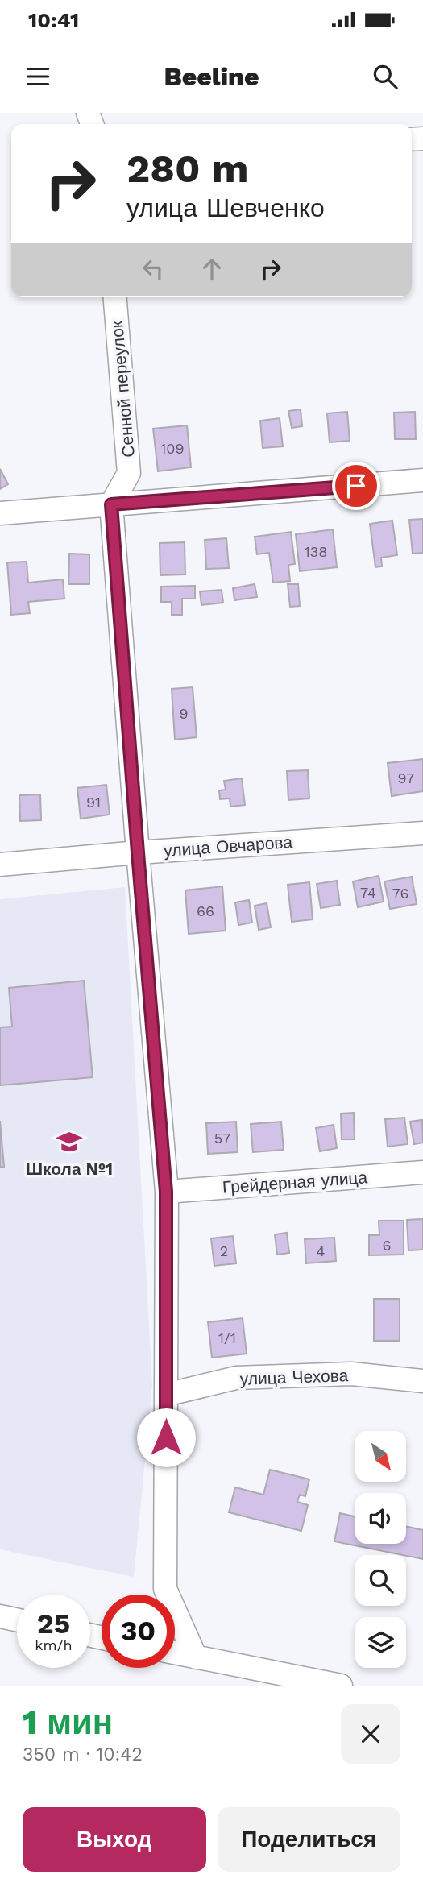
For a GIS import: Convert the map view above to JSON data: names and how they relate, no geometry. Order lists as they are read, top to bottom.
{
  "streets": {
    "street": [
      "Сенной переулок",
      "улица Овчарова",
      "Грейдерная улица",
      "улица Чехова"
    ]
  },
  "places": {
    "school or university": ["Школа №1"]
  },
  "house_numbers": [
    "109",
    "138",
    "9",
    "97",
    "91",
    "74",
    "76",
    "66",
    "57",
    "6",
    "2",
    "4",
    "1/1"
  ],
  "north": "bottom right",
  "page": {
    "status": "10:41",
    "header": "Beeline",
    "turn": ["280 m", "улица Шевченко"],
    "speed": "25 km/h",
    "limit": "30",
    "heading": ["1 мин", "350 m · 10:42"],
    "buttons": ["Выход", "Поделиться"]
  }
}
